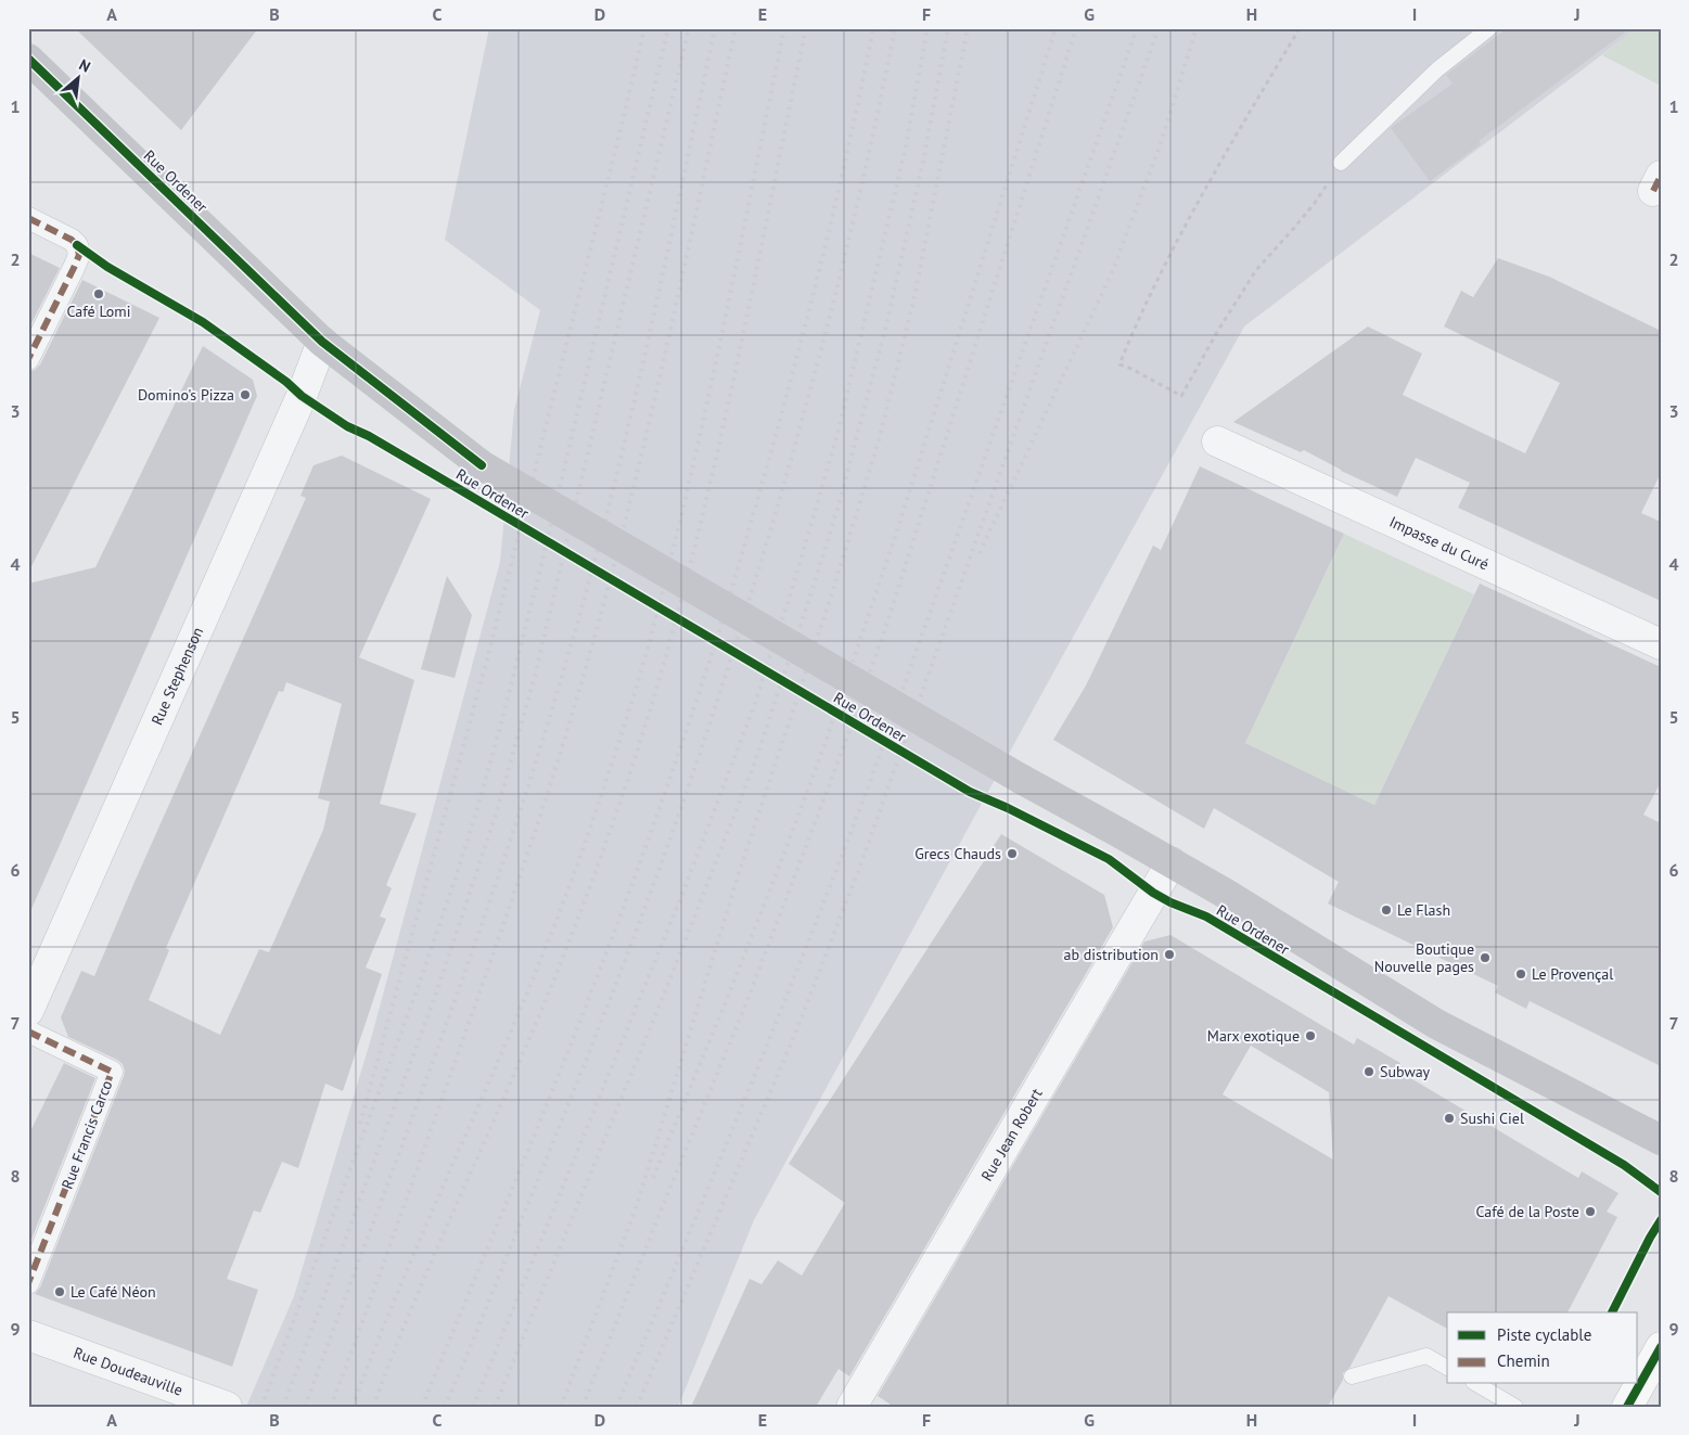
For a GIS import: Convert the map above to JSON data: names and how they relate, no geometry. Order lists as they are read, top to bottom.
{
  "streets": {
    "main road": ["Rue Ordener"],
    "street": [
      "Impasse du Curé",
      "Rue Stephenson",
      "Rue Francis Carco",
      "Rue Jean Robert",
      "Rue Doudeauville"
    ]
  },
  "crossings": [
    ["Rue Ordener", "Rue Stephenson"],
    ["Rue Ordener", "Rue Jean Robert"]
  ],
  "places": [
    "Café Lomi",
    "Domino's Pizza",
    "Grecs Chauds",
    "Le Flash",
    "ab distribution",
    "Boutique Nouvelle pages",
    "Le Provençal",
    "Marx exotique",
    "Subway",
    "Sushi Ciel",
    "Café de la Poste",
    "Le Café Néon"
  ],
  "legend": ["Piste cyclable", "Chemin"],
  "north": "top right",
  "grid": {
    "columns": [
      "A",
      "B",
      "C",
      "D",
      "E",
      "F",
      "G",
      "H",
      "I",
      "J"
    ],
    "rows": [
      "1",
      "2",
      "3",
      "4",
      "5",
      "6",
      "7",
      "8",
      "9"
    ]
  }
}
